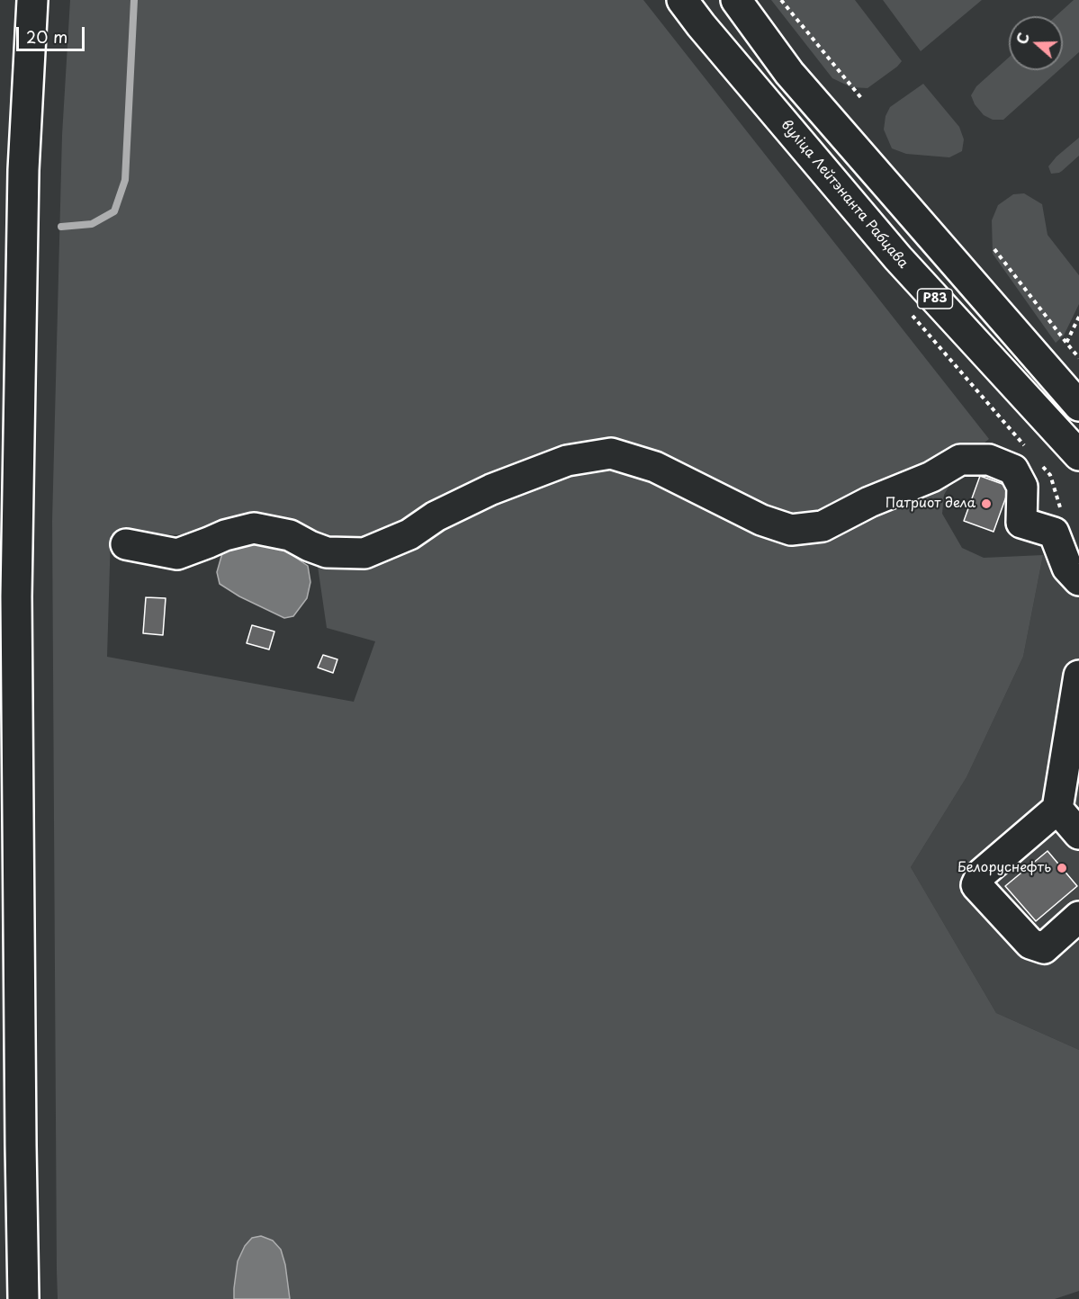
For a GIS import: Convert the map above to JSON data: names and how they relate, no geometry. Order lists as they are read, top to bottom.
{
  "streets": {
    "main road": ["вуліца Лейтэнанта Рабцава", "Р83"]
  },
  "places": ["Патриот дела", "Белоруснефть"],
  "scale_bar": "20 m",
  "north": "left"
}
